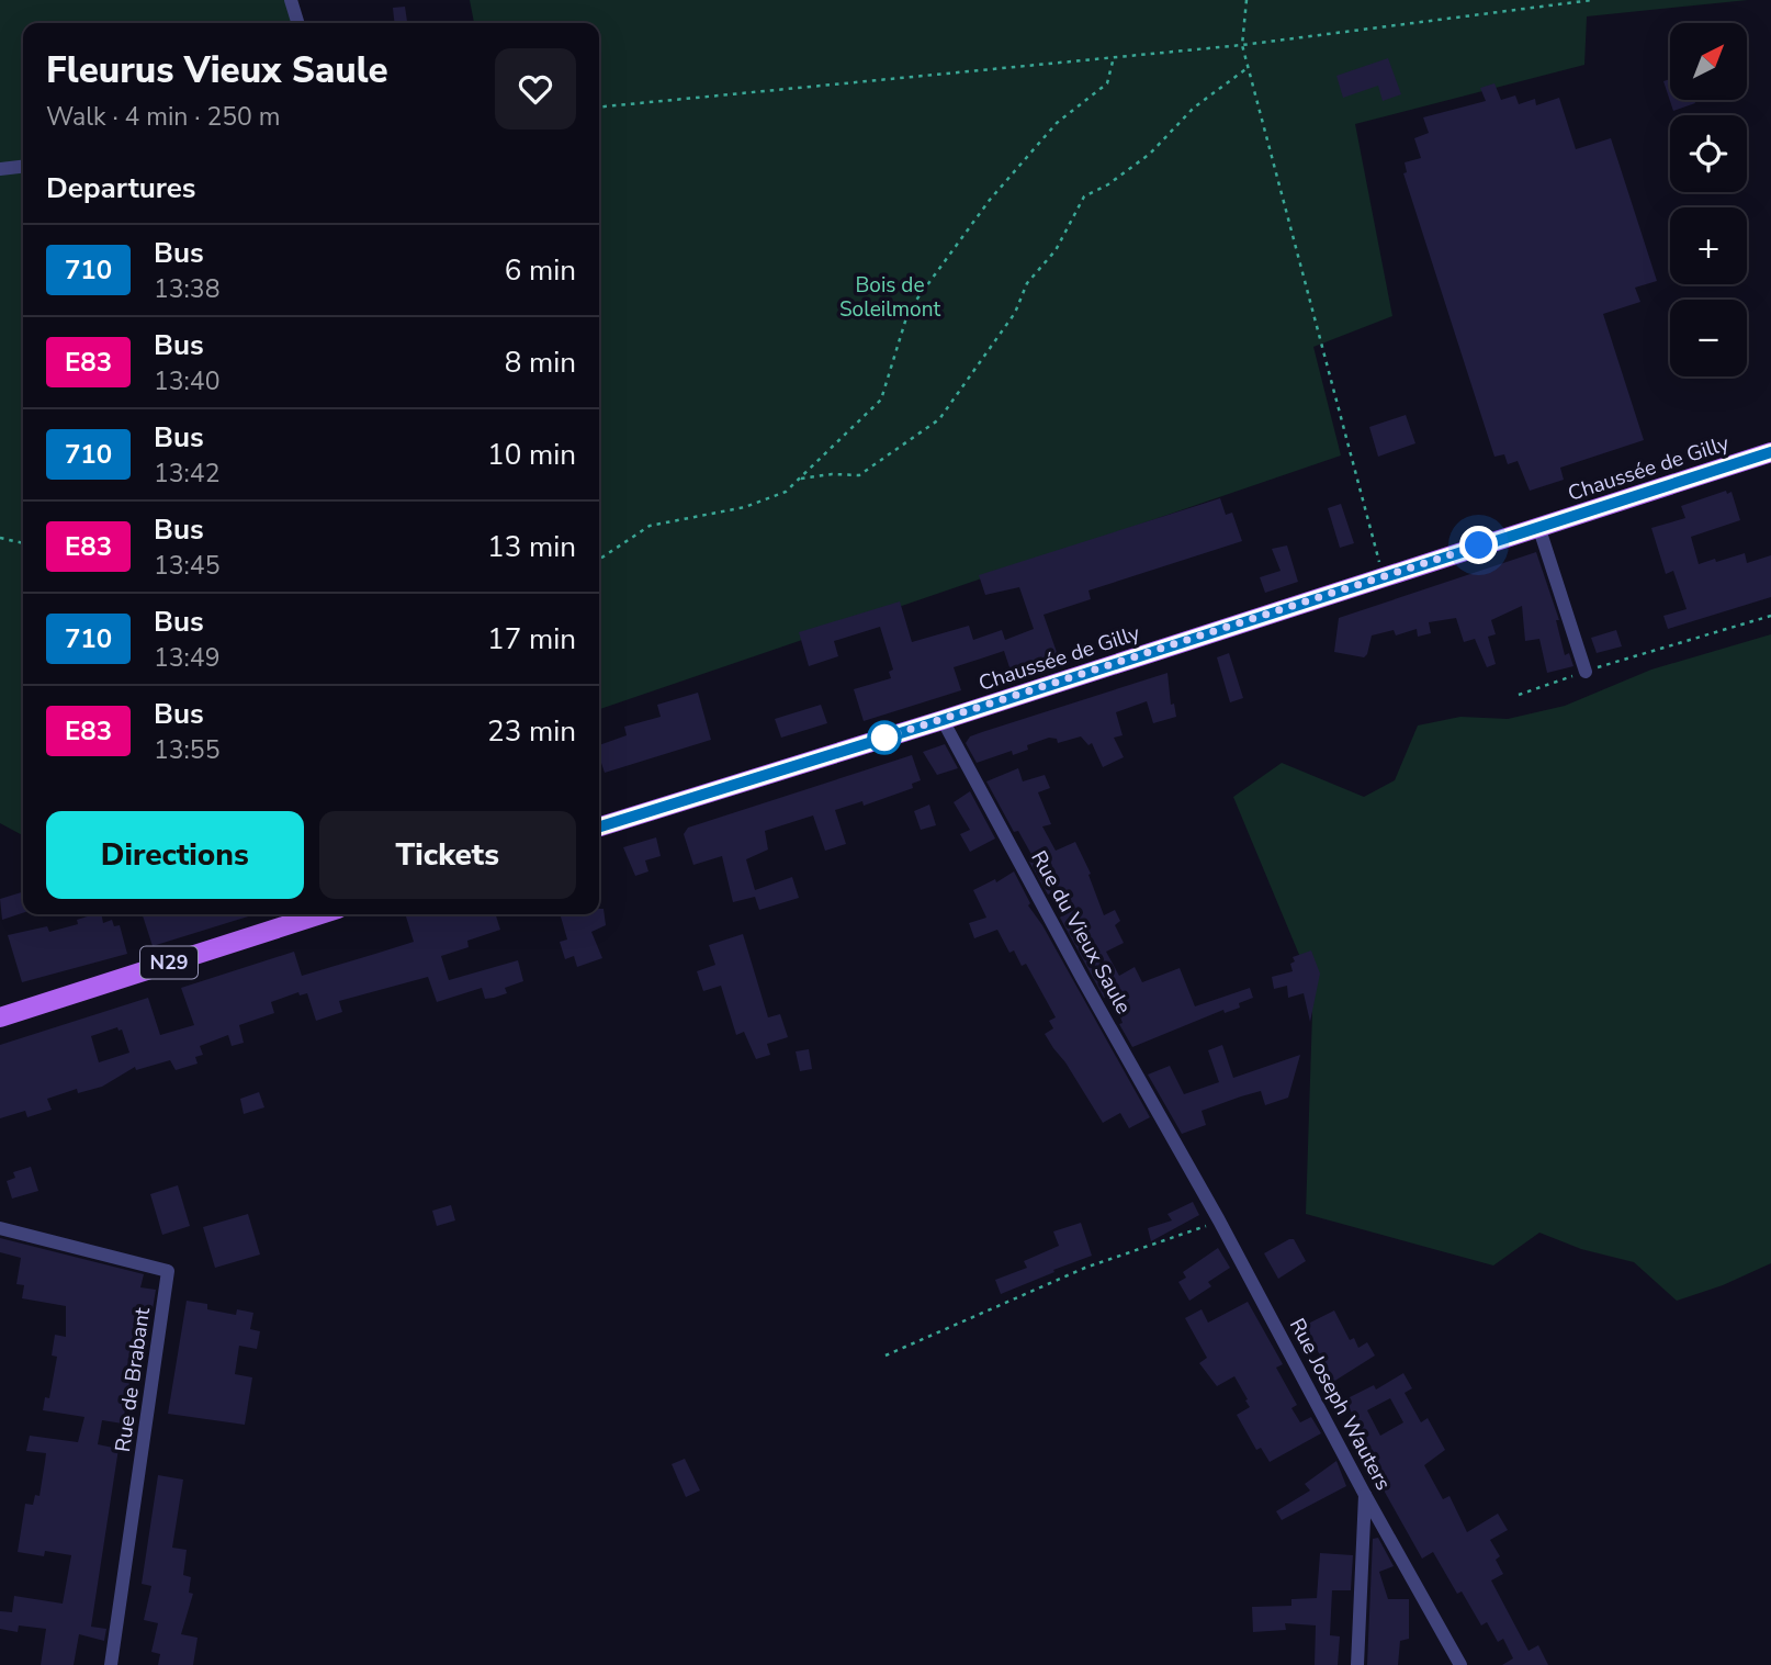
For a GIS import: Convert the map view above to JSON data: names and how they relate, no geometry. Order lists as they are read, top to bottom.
{
  "streets": {
    "main road": ["Chaussée de Gilly", "N29"],
    "street": ["Rue du Vieux Saule", "Rue de Brabant", "Rue Joseph Wauters"]
  },
  "crossings": [
    ["Chaussée de Gilly", "Rue du Vieux Saule"],
    ["Rue du Vieux Saule", "Rue Joseph Wauters"]
  ],
  "parks": ["Bois de Soleilmont"],
  "lines": ["bus line 710"],
  "north": "top right",
  "page": {
    "map_buttons": ["+", "−"],
    "heading": [
      ["Fleurus Vieux Saule", "Walk · 4 min · 250 m"],
      "Departures"
    ],
    "list": [
      {
        "mark": "710",
        "name": "Bus",
        "note": "13:38",
        "value": "6 min"
      },
      {
        "mark": "E83",
        "name": "Bus",
        "note": "13:40",
        "value": "8 min"
      },
      {
        "mark": "710",
        "name": "Bus",
        "note": "13:42",
        "value": "10 min"
      },
      {
        "mark": "E83",
        "name": "Bus",
        "note": "13:45",
        "value": "13 min"
      },
      {
        "mark": "710",
        "name": "Bus",
        "note": "13:49",
        "value": "17 min"
      },
      {
        "mark": "E83",
        "name": "Bus",
        "note": "13:55",
        "value": "23 min"
      }
    ],
    "buttons": ["Directions", "Tickets"]
  }
}
